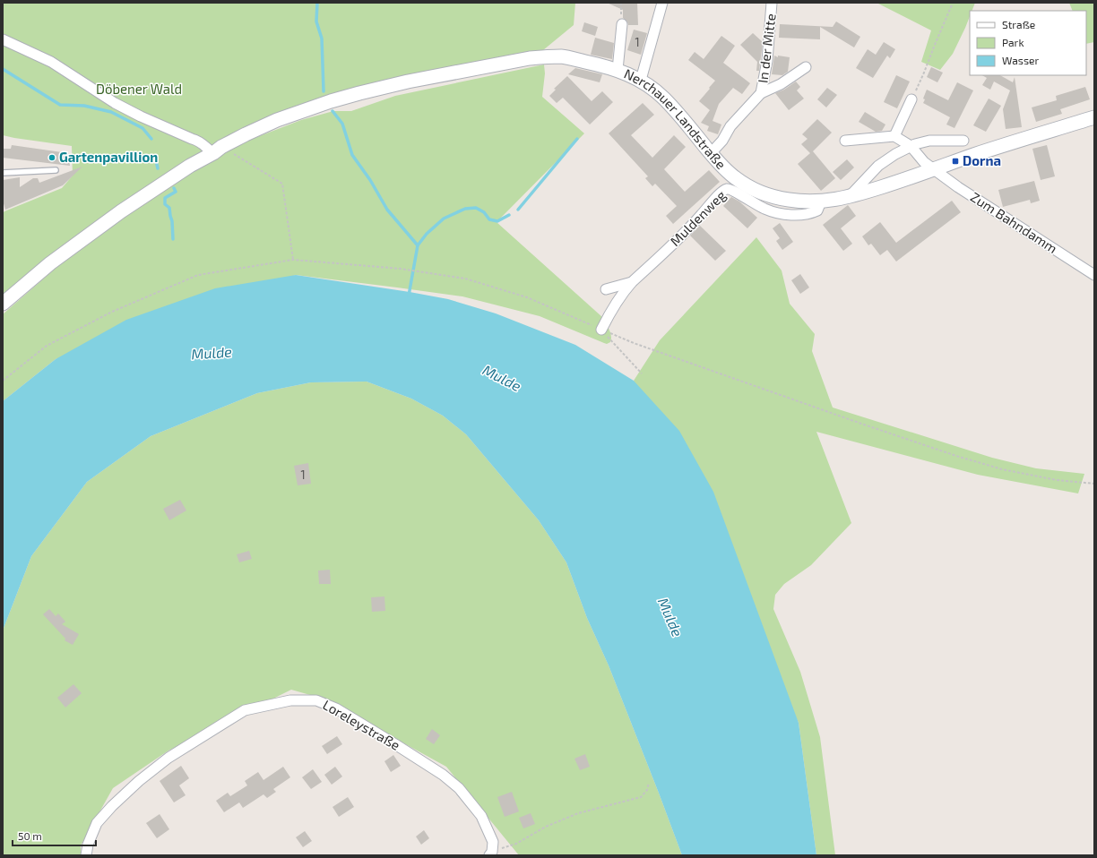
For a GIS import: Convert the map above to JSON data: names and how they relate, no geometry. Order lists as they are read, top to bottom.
{
  "streets": {
    "main road": ["Nerchauer Landstraße"],
    "street": [
      "In der Mitte",
      "Muldenweg",
      "Zum Bahndamm",
      "Loreleystraße"
    ]
  },
  "crossings": [
    ["In der Mitte", "Nerchauer Landstraße"],
    ["Nerchauer Landstraße", "Muldenweg"],
    ["Nerchauer Landstraße", "Zum Bahndamm"]
  ],
  "water": ["Mulde"],
  "parks": ["Döbener Wald"],
  "places": {
    "other": ["Gartenpavillion"],
    "transit": ["Dorna"]
  },
  "house_numbers": ["1", "1"],
  "legend": ["Straße", "Park", "Wasser"],
  "scale_bar": "50 m"
}
